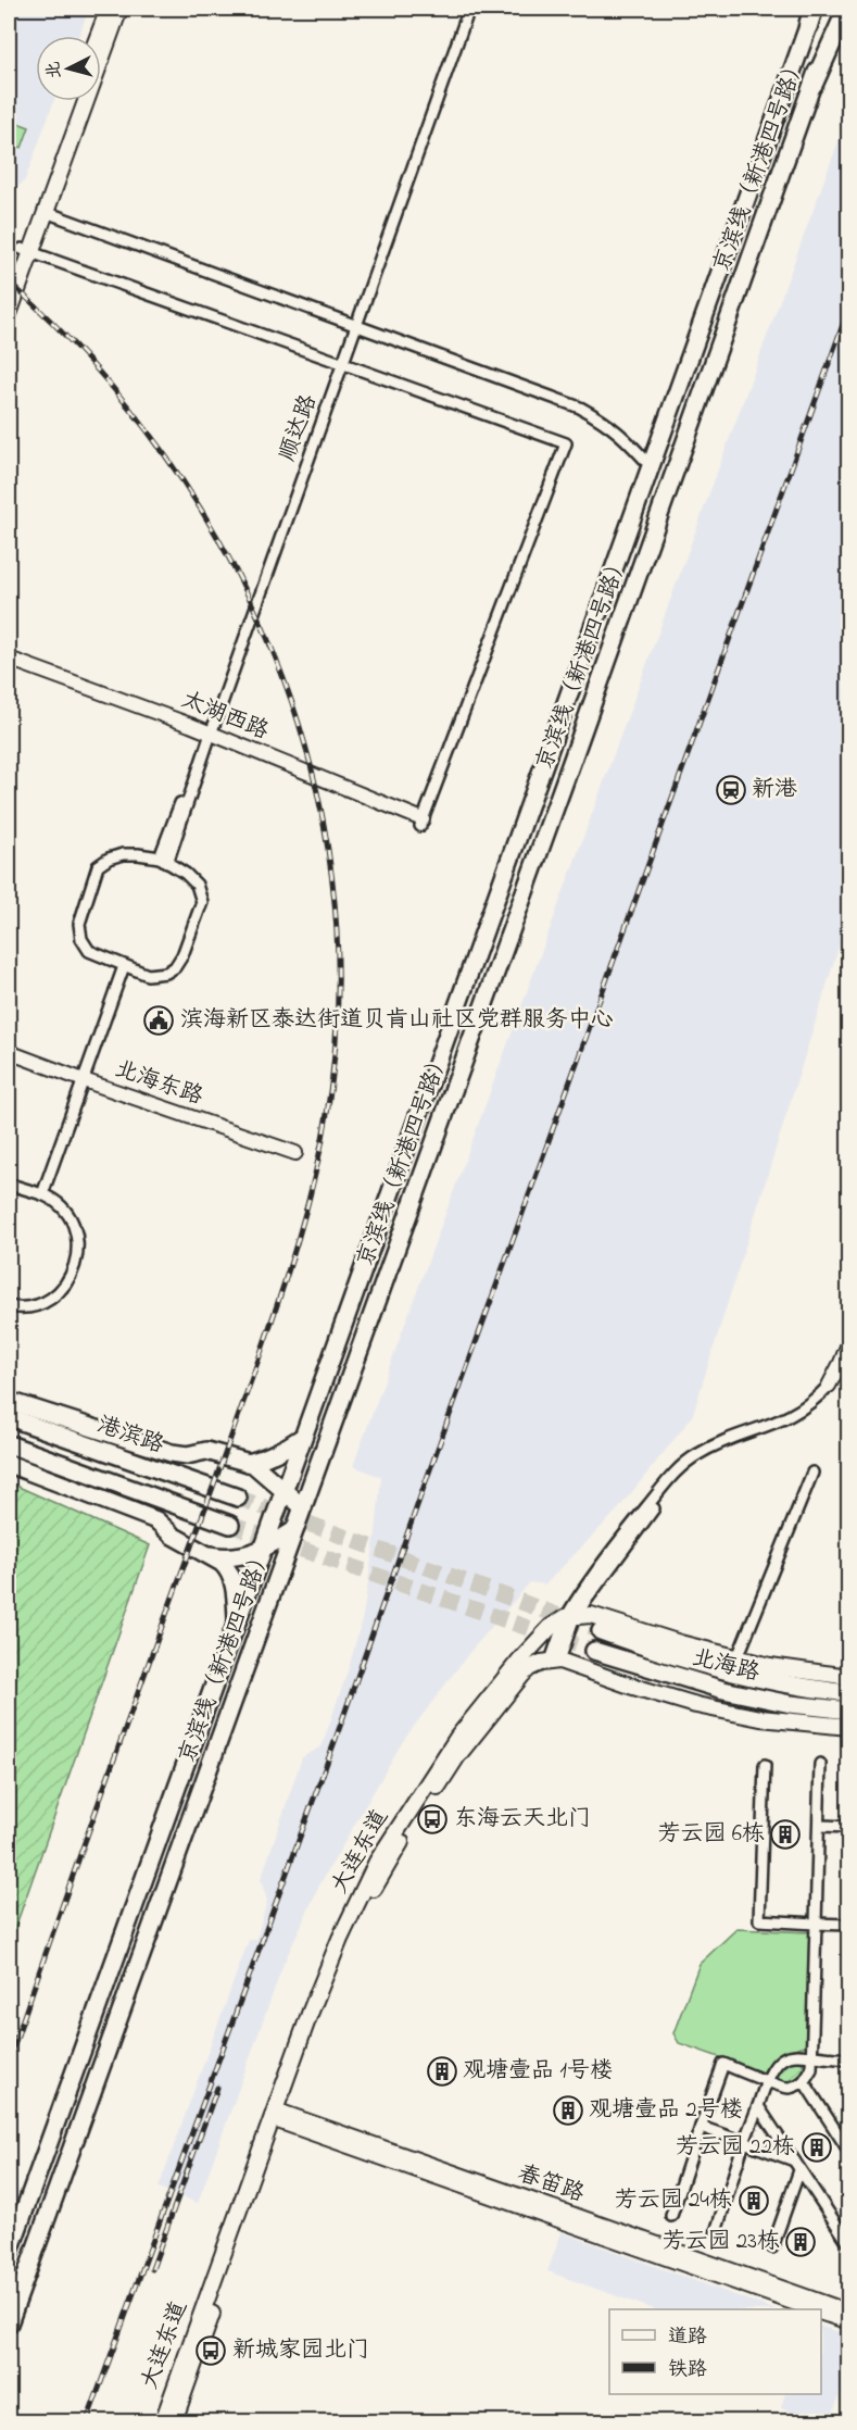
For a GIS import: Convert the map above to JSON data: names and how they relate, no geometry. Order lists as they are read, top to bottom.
{
  "streets": {
    "main road": [
      "京滨线（新港四号路）",
      "港滨路",
      "北海路",
      "大连东道"
    ],
    "street": [
      "顺达路",
      "太湖西路",
      "北海东路",
      "春笛路"
    ]
  },
  "crossings": [
    ["顺达路", "太湖西路"],
    ["大连东道", "春笛路"]
  ],
  "places": {
    "station": ["新港"],
    "public building": ["滨海新区泰达街道贝肯山社区党群服务中心"],
    "bus stop": ["东海云天北门", "新城家园北门"],
    "building": [
      "芳云园 6栋",
      "观塘壹品 1号楼",
      "观塘壹品 2号楼",
      "芳云园 22栋",
      "芳云园 24栋",
      "芳云园 23栋"
    ]
  },
  "legend": ["道路", "铁路"],
  "north": "left"
}
